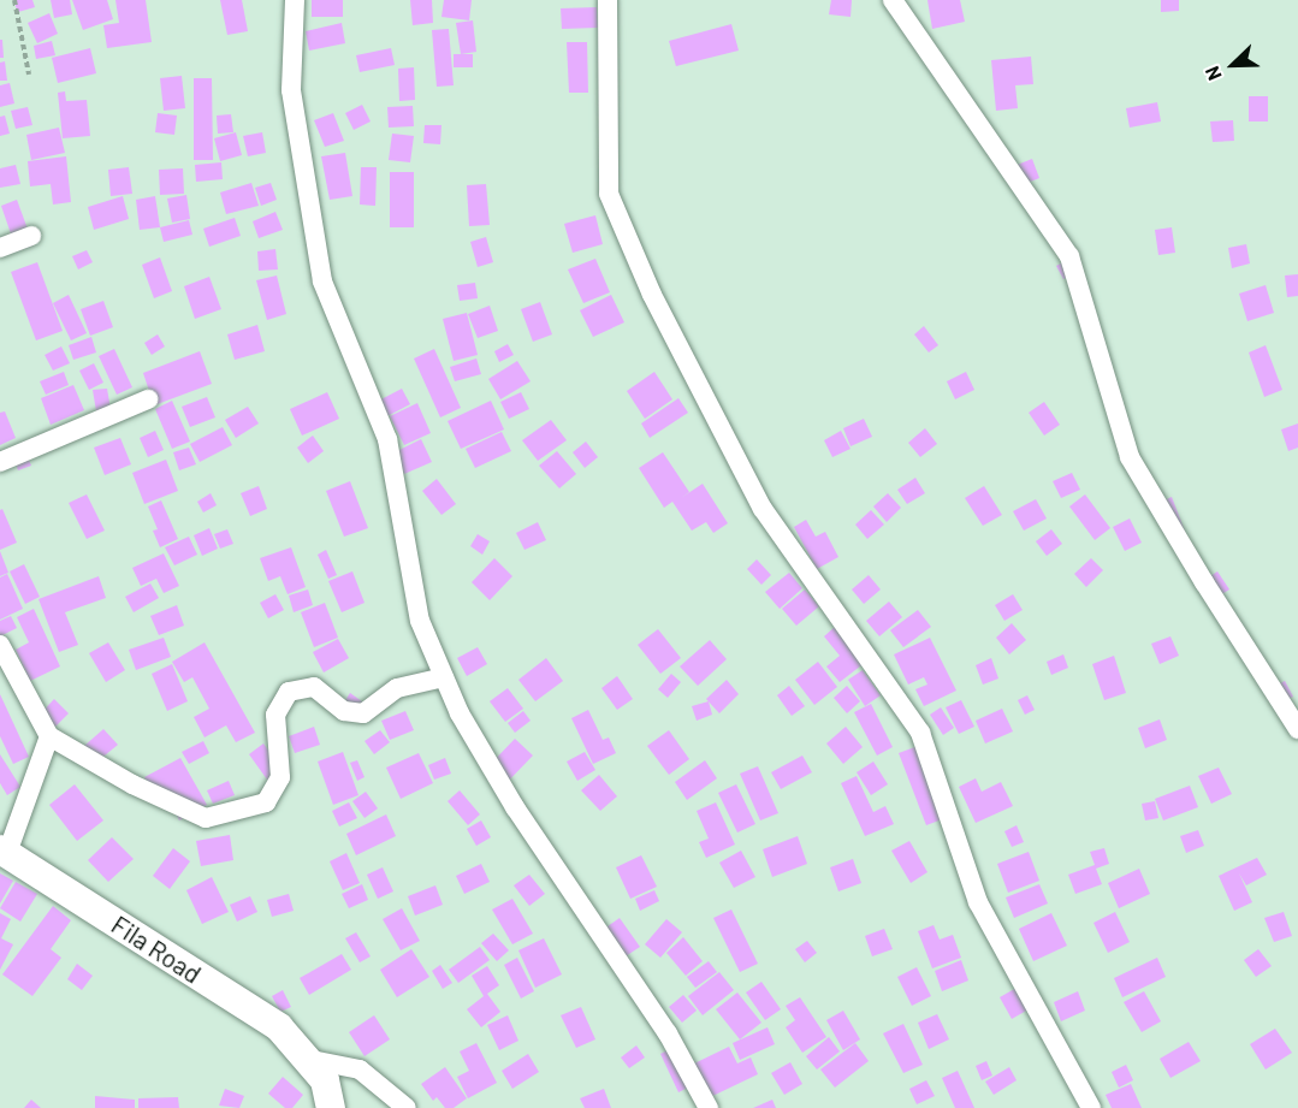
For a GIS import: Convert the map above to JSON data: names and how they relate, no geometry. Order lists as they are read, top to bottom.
{
  "streets": {
    "street": ["Fila Road"]
  },
  "north": "bottom left"
}
